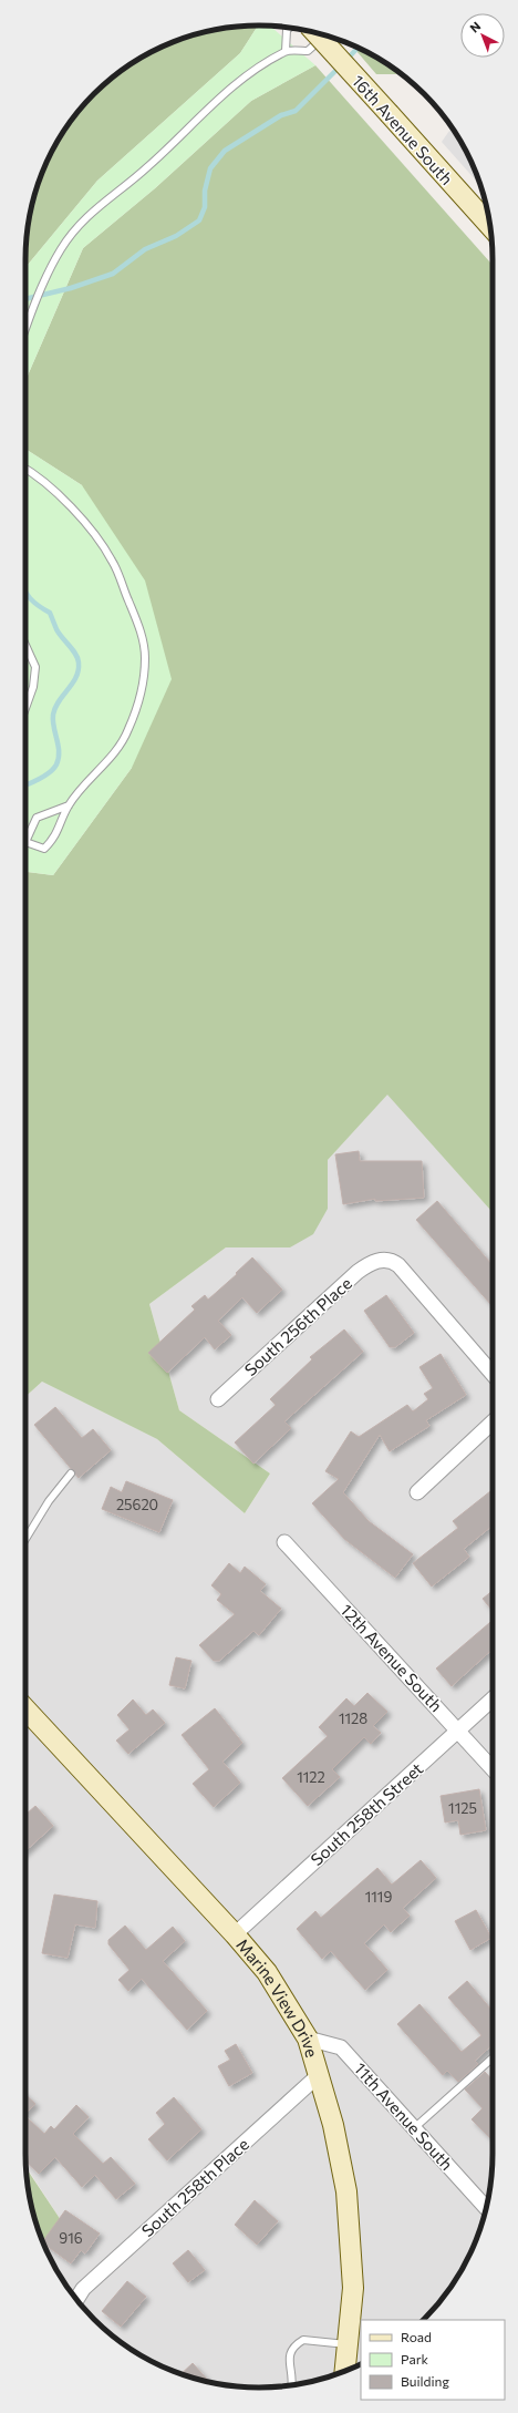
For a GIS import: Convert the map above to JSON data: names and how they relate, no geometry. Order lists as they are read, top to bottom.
{
  "streets": {
    "main road": ["16th Avenue South", "Marine View Drive"],
    "street": [
      "South 256th Place",
      "12th Avenue South",
      "South 258th Street",
      "11th Avenue South",
      "South 258th Place"
    ]
  },
  "crossings": [
    ["12th Avenue South", "South 258th Street"],
    ["South 258th Street", "Marine View Drive"],
    ["Marine View Drive", "11th Avenue South"],
    ["Marine View Drive", "South 258th Place"]
  ],
  "house_numbers": [
    "25620",
    "1128",
    "1122",
    "1125",
    "1119",
    "916"
  ],
  "legend": ["Road", "Park", "Building"],
  "north": "top left"
}
